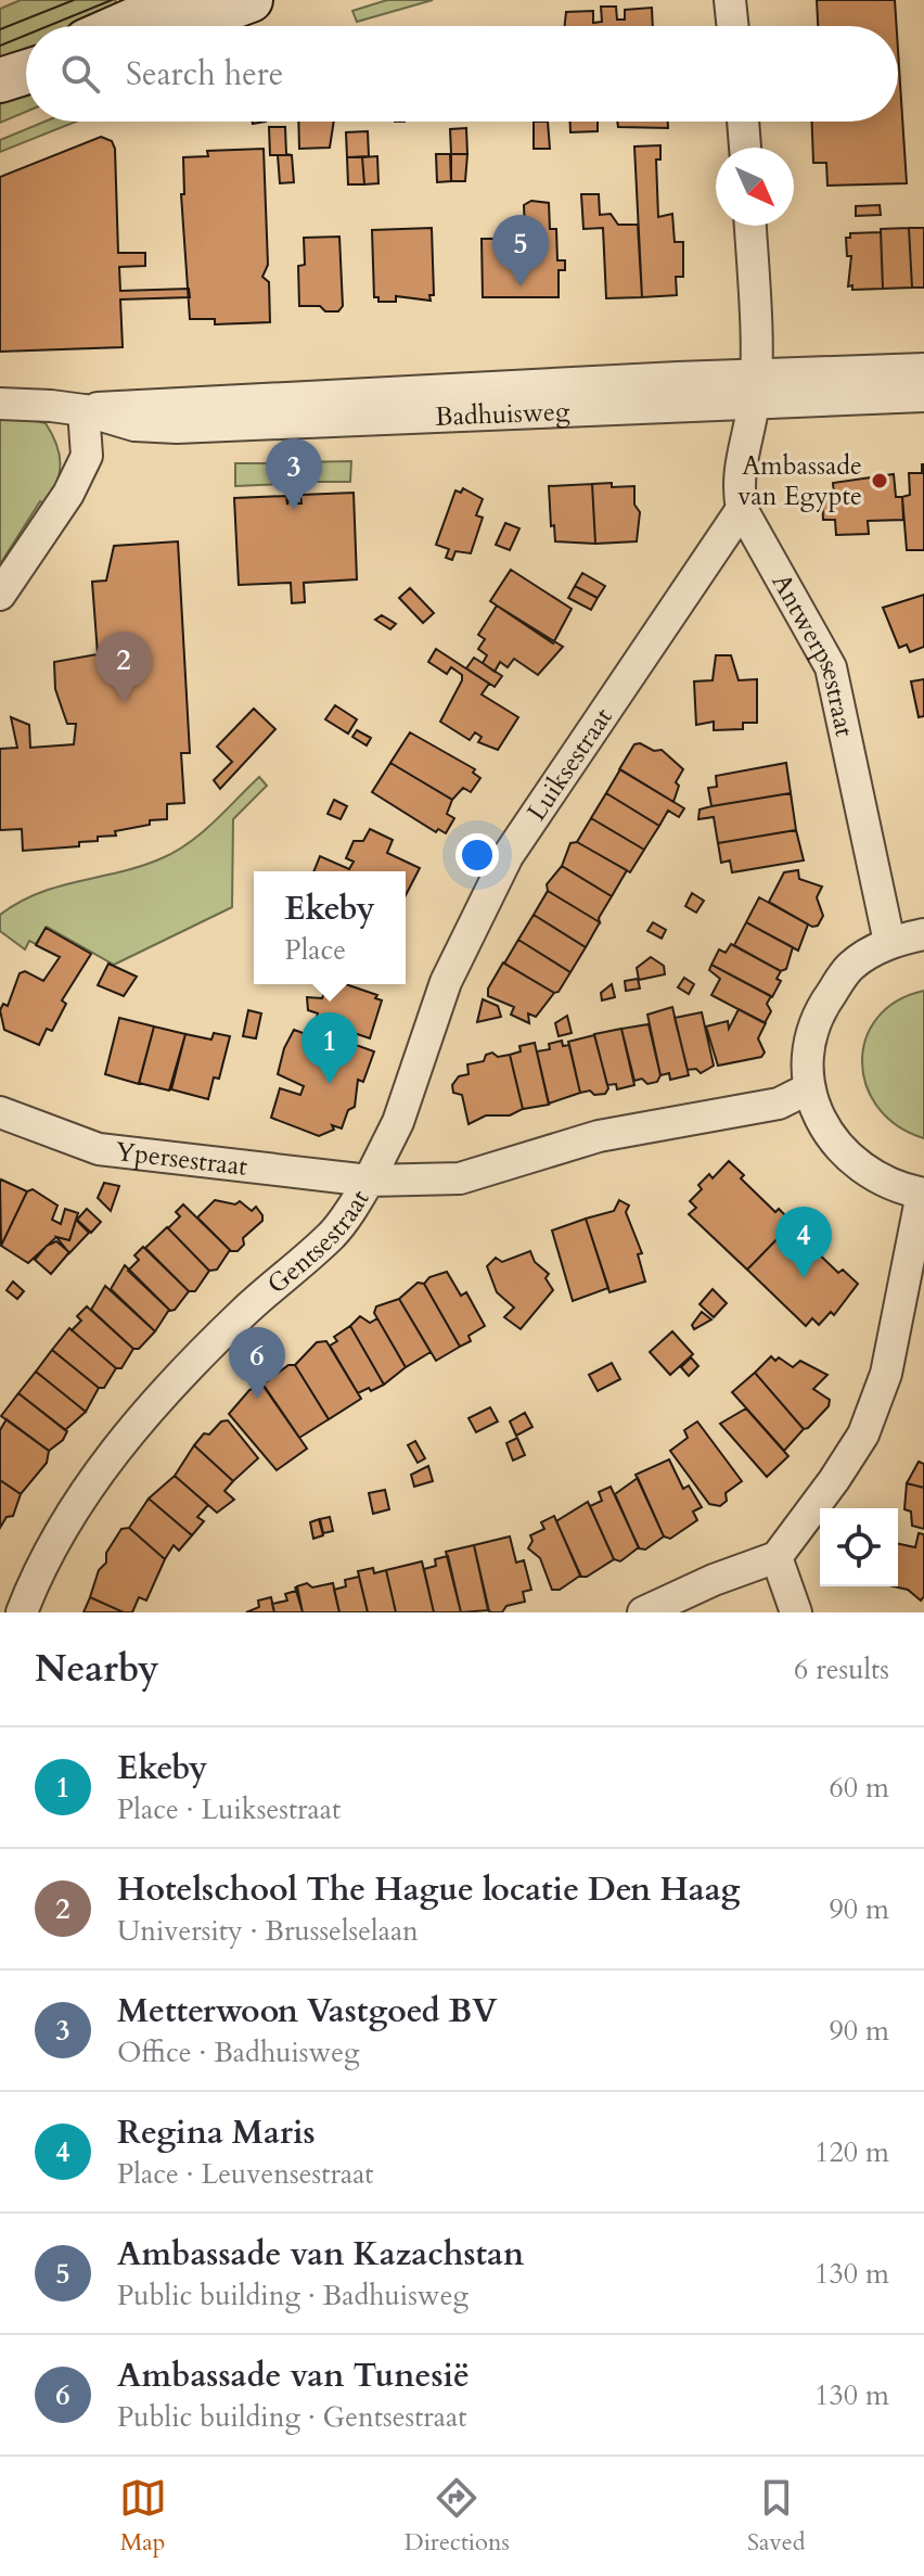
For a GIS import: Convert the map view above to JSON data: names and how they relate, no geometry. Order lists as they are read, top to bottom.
{
  "streets": {
    "street": [
      "Badhuisweg",
      "Antwerpsestraat",
      "Luiksestraat",
      "Ypersestraat",
      "Gentsestraat"
    ]
  },
  "crossings": [
    ["Badhuisweg", "Antwerpsestraat"],
    ["Antwerpsestraat", "Luiksestraat"],
    ["Luiksestraat", "Ypersestraat"],
    ["Luiksestraat", "Gentsestraat"],
    ["Ypersestraat", "Gentsestraat"]
  ],
  "places": ["Ambassade van Egypte"],
  "north": "bottom right",
  "page": {
    "search": "Search here",
    "pins": [
      "5",
      "3",
      "2",
      "1",
      "4",
      "6"
    ],
    "popup": ["Ekeby", "Place"],
    "heading": ["Nearby", "6 results"],
    "list": [
      {
        "mark": "1",
        "name": "Ekeby",
        "note": "Place · Luiksestraat",
        "value": "60 m"
      },
      {
        "mark": "2",
        "name": "Hotelschool The Hague locatie Den Haag",
        "note": "University · Brusselselaan",
        "value": "90 m"
      },
      {
        "mark": "3",
        "name": "Metterwoon Vastgoed BV",
        "note": "Office · Badhuisweg",
        "value": "90 m"
      },
      {
        "mark": "4",
        "name": "Regina Maris",
        "note": "Place · Leuvensestraat",
        "value": "120 m"
      },
      {
        "mark": "5",
        "name": "Ambassade van Kazachstan",
        "note": "Public building · Badhuisweg",
        "value": "130 m"
      },
      {
        "mark": "6",
        "name": "Ambassade van Tunesië",
        "note": "Public building · Gentsestraat",
        "value": "130 m"
      }
    ],
    "nav": ["Map", "Directions", "Saved"]
  }
}
